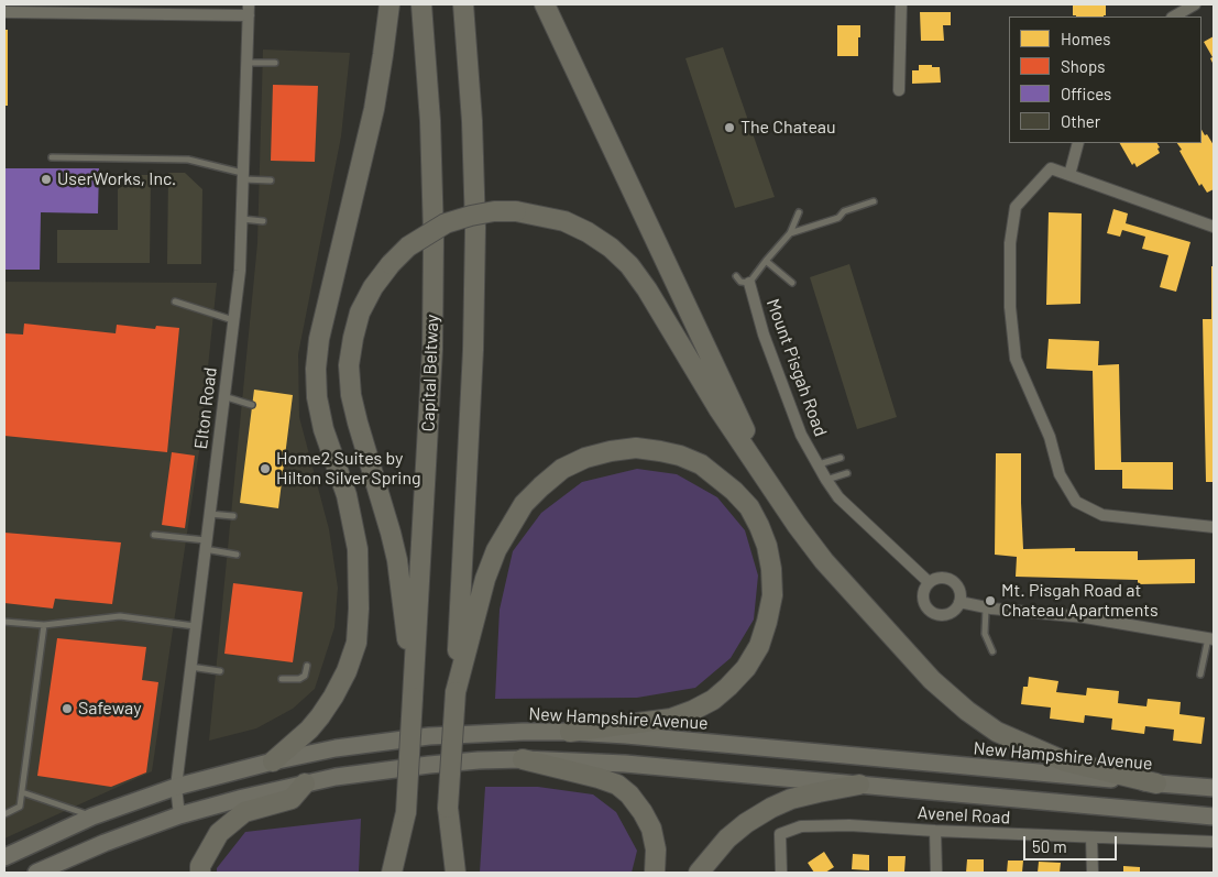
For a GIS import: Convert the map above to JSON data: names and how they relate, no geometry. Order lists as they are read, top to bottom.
{
  "streets": {
    "highway": ["Capital Beltway"],
    "main road": ["New Hampshire Avenue"],
    "street": ["Mount Pisgah Road", "Elton Road", "Avenel Road"]
  },
  "crossings": [
    ["Elton Road", "New Hampshire Avenue"]
  ],
  "places": [
    "The Chateau",
    "UserWorks, Inc.",
    "Home2 Suites by Hilton Silver Spring",
    "Mt. Pisgah Road at Chateau Apartments",
    "Safeway"
  ],
  "legend": [
    "Homes",
    "Shops",
    "Offices",
    "Other"
  ],
  "scale_bar": "50 m"
}
